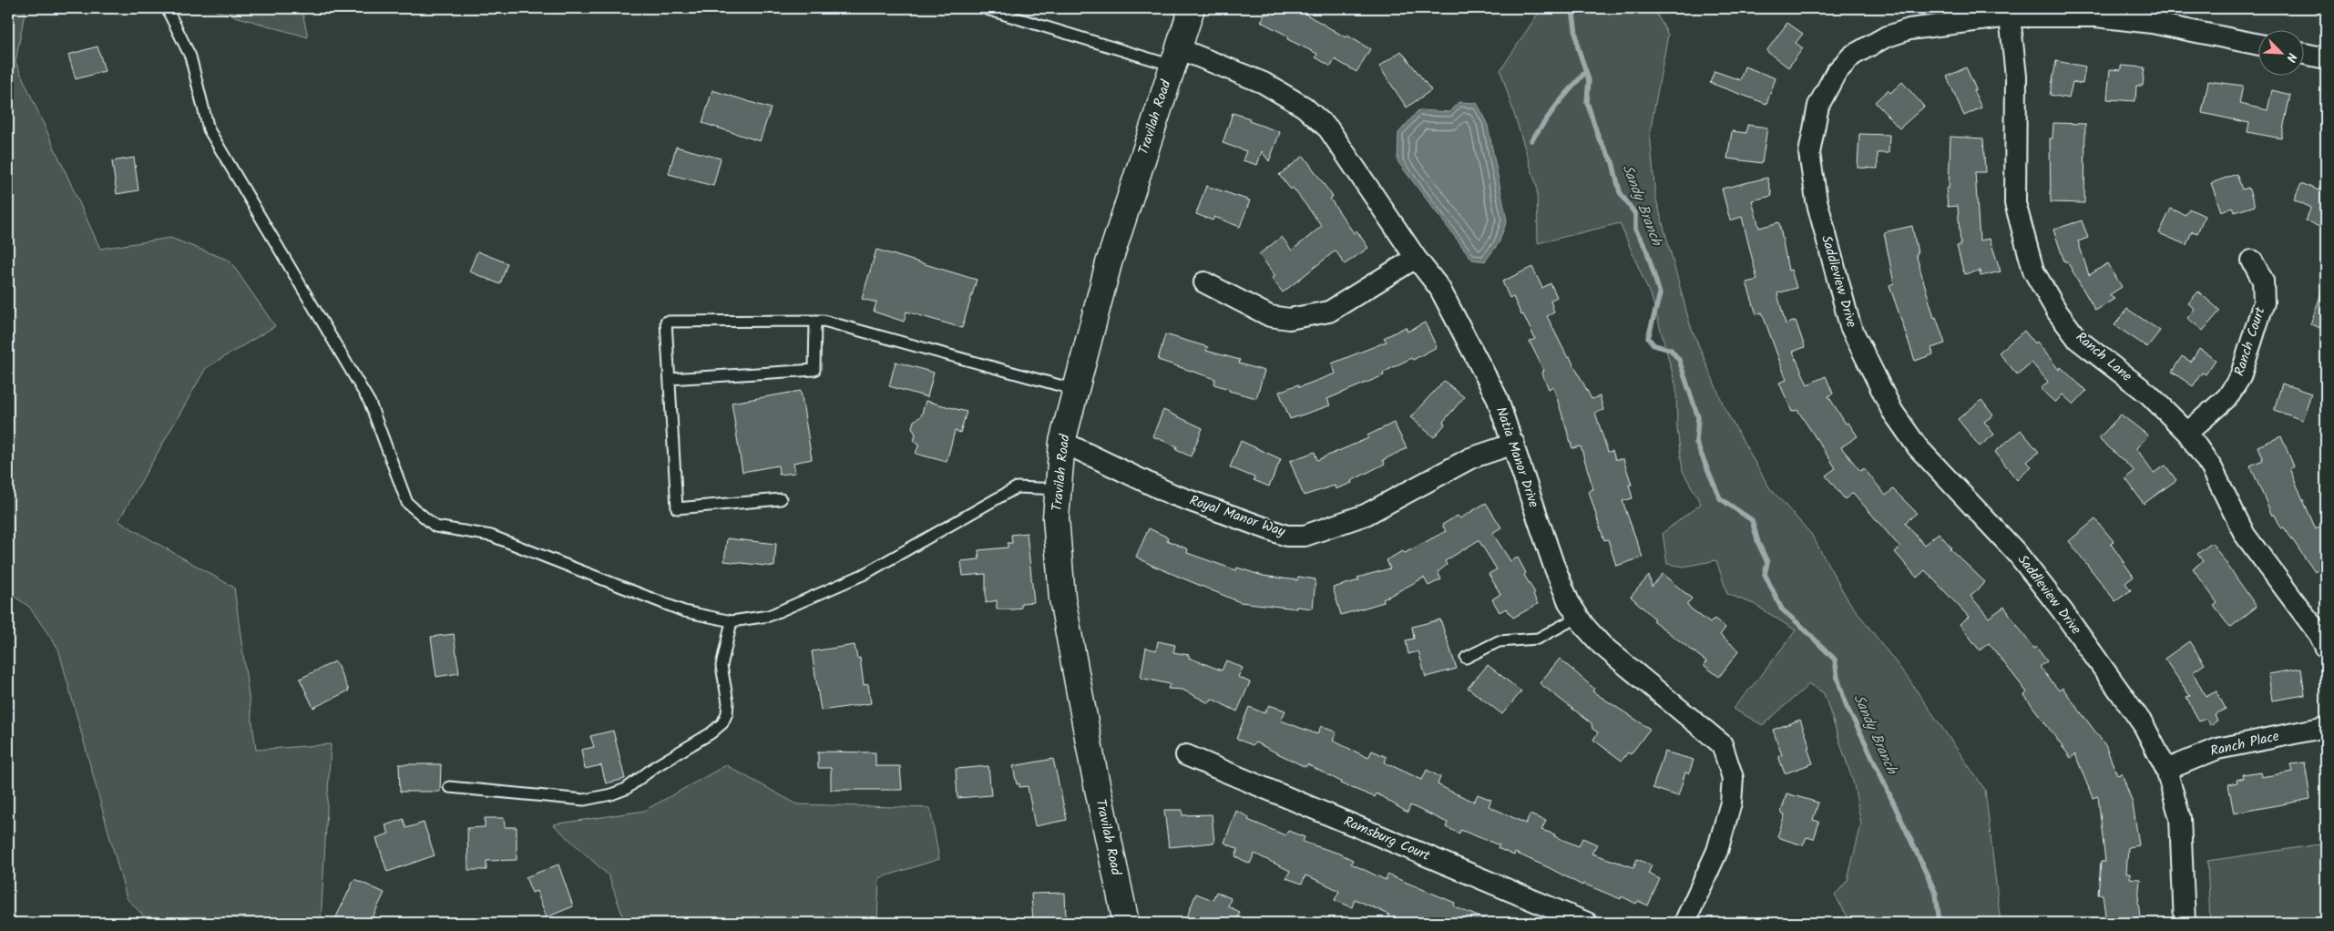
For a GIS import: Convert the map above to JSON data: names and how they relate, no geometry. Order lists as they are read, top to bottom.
{
  "streets": {
    "main road": ["Travilah Road"],
    "street": [
      "Saddleview Drive",
      "Ranch Court",
      "Ranch Lane",
      "Natia Manor Drive",
      "Royal Manor Way",
      "Ranch Place",
      "Ramsburg Court"
    ]
  },
  "crossings": [
    ["Travilah Road", "Natia Manor Drive"],
    ["Travilah Road", "Royal Manor Way"],
    ["Saddleview Drive", "Ranch Lane"],
    ["Saddleview Drive", "Ranch Place"],
    ["Ranch Court", "Ranch Lane"],
    ["Natia Manor Drive", "Royal Manor Way"]
  ],
  "water": ["Sandy Branch"],
  "north": "bottom right"
}
